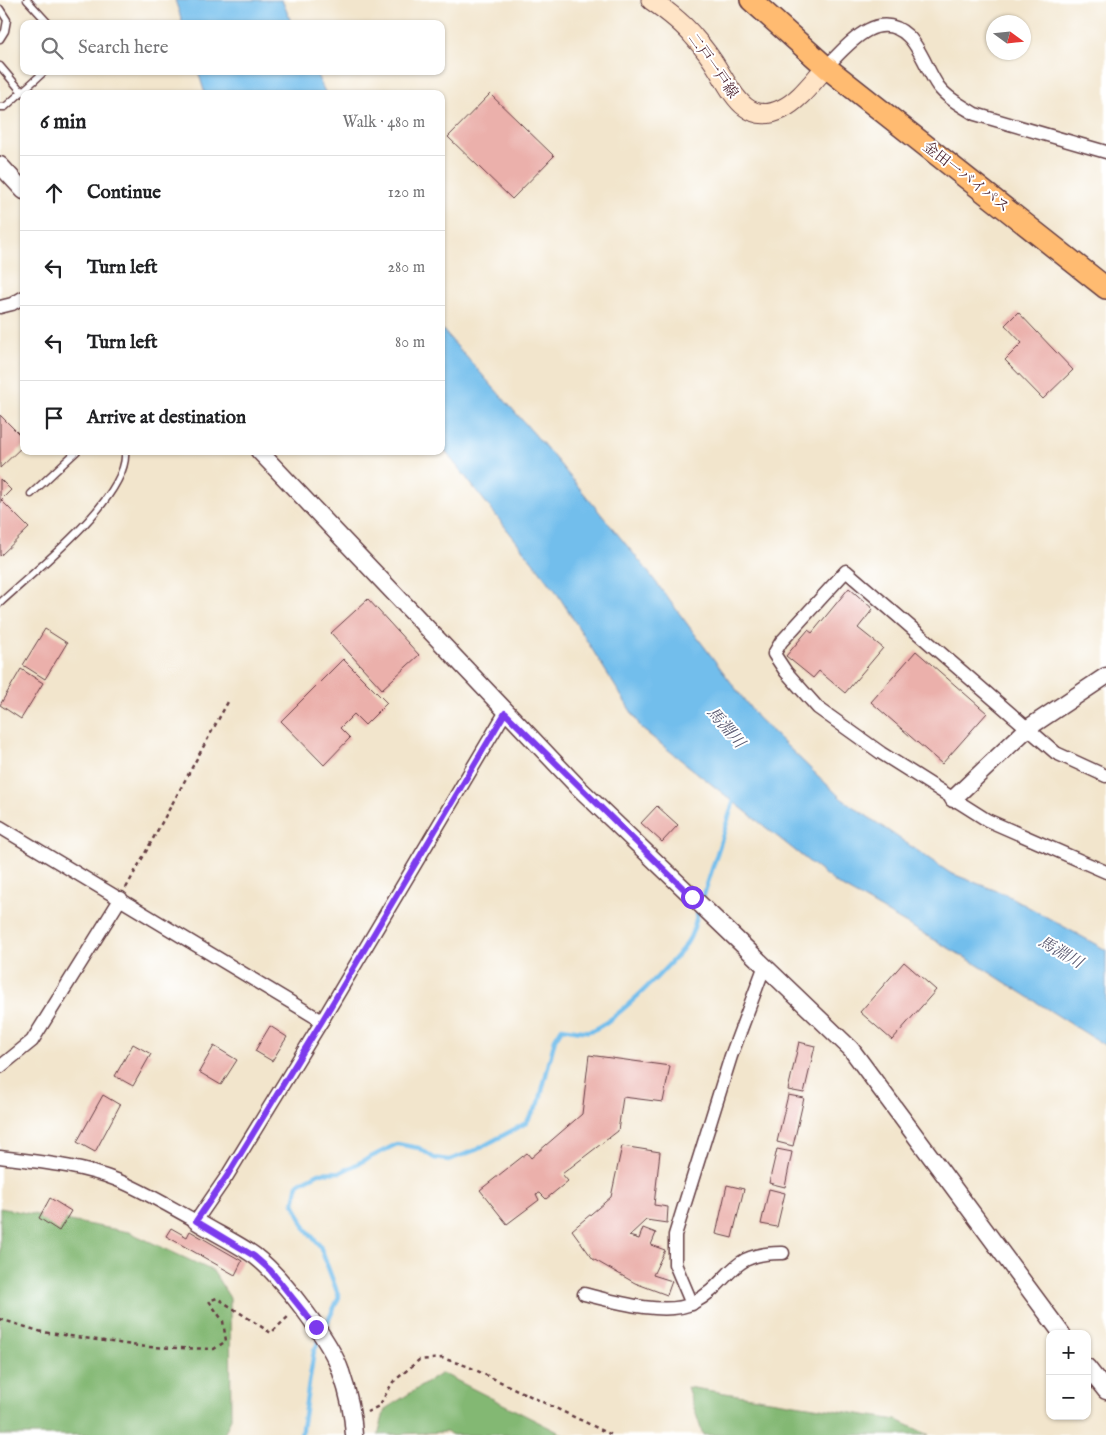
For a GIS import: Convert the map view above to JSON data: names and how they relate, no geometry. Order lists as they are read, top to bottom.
{
  "streets": {
    "highway": ["金田一バイパス"],
    "main road": ["二戸一戸線"]
  },
  "crossings": [
    ["二戸一戸線", "金田一バイパス"]
  ],
  "water": ["馬淵川"],
  "north": "right",
  "page": {
    "search": "Search here",
    "heading": ["6 min", "Walk · 480 m"],
    "list": [
      ["Continue", "120 m"],
      ["Turn left", "280 m"],
      ["Turn left", "80 m"],
      "Arrive at destination"
    ],
    "map_buttons": ["+", "−"]
  }
}
